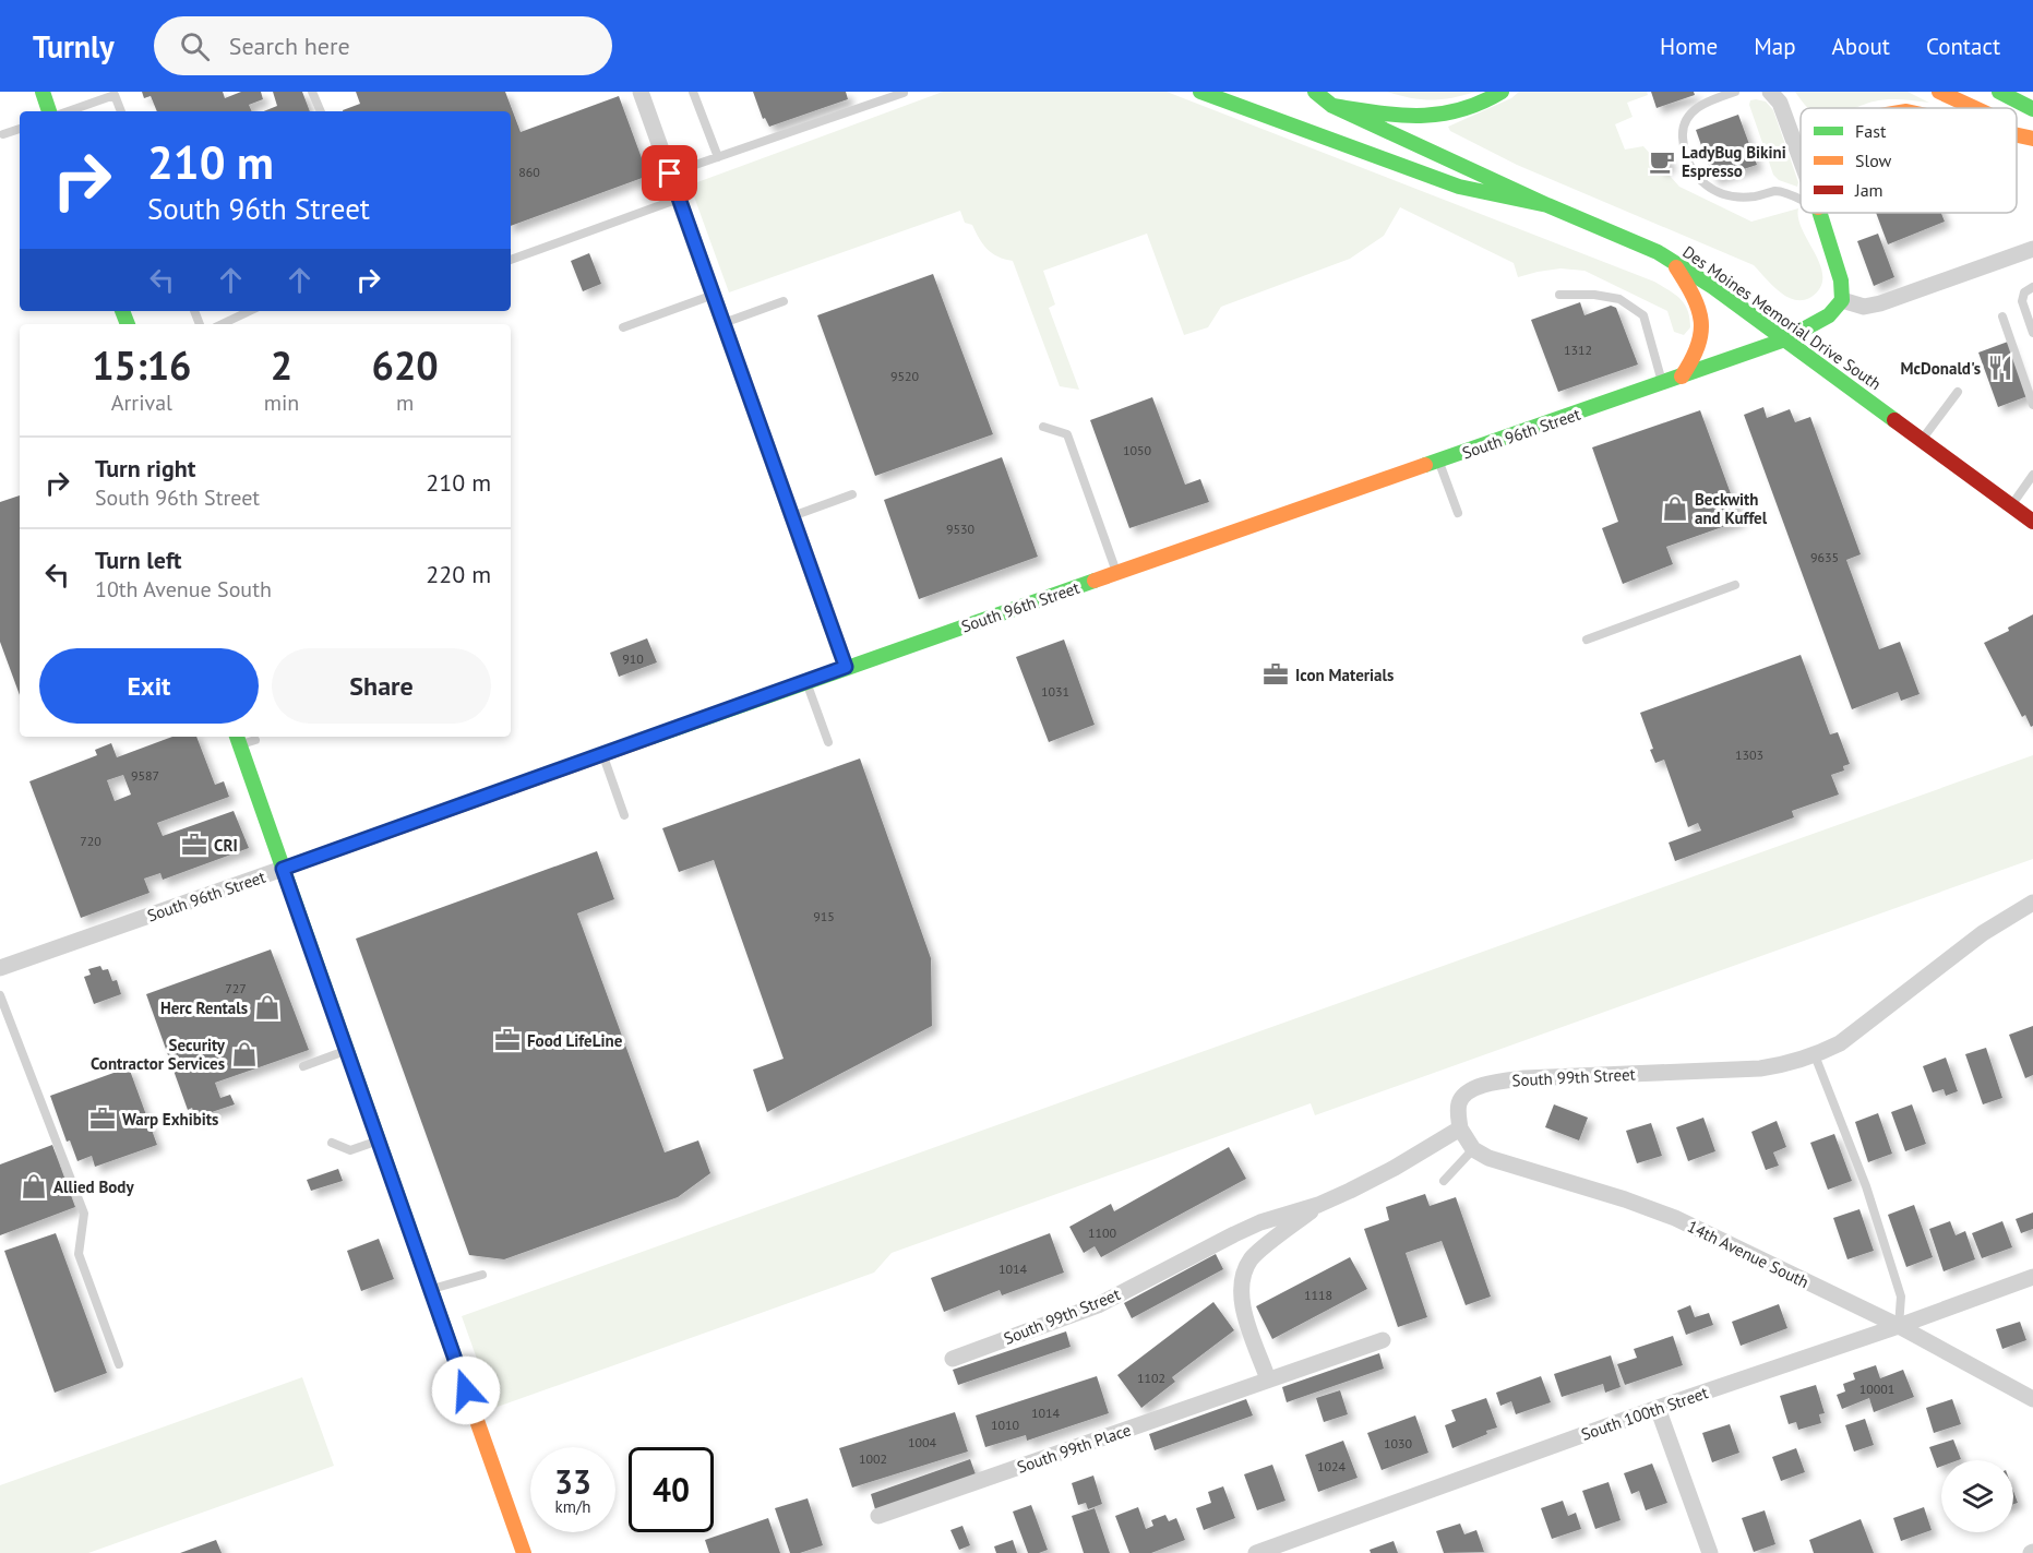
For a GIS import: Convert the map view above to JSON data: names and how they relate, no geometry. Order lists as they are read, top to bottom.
{
  "streets": {
    "main road": ["Des Moines Memorial Drive South", "South 96th Street"],
    "street": [
      "South 99th Street",
      "14th Avenue South",
      "South 100th Street",
      "South 99th Place"
    ]
  },
  "crossings": [
    ["Des Moines Memorial Drive South", "South 96th Street"],
    ["14th Avenue South", "South 100th Street"]
  ],
  "places": {
    "cafe": ["LadyBug Bikini Espresso"],
    "restaurant": ["McDonald's"],
    "shop": [
      "Beckwith and Kuffel",
      "Herc Rentals",
      "Security Contractor Services",
      "Allied Body"
    ],
    "office": [
      "Icon Materials",
      "CRI",
      "Food LifeLine",
      "Warp Exhibits"
    ]
  },
  "house_numbers": [
    "860",
    "1312",
    "9520",
    "1050",
    "9530",
    "9635",
    "910",
    "1031",
    "1303",
    "9587",
    "720",
    "915",
    "727",
    "1100",
    "1014",
    "1118",
    "1102",
    "10001",
    "1014",
    "1010",
    "1004",
    "1030",
    "1002",
    "1024"
  ],
  "legend": ["Fast", "Slow", "Jam"],
  "page": {
    "header": "Turnly",
    "search": "Search here",
    "nav": [
      "Home",
      "Map",
      "About",
      "Contact"
    ],
    "turn": ["210 m", "South 96th Street"],
    "eta": [
      "15:16",
      "Arrival",
      "2",
      "min",
      "620",
      "m"
    ],
    "list": [
      {
        "name": "Turn right",
        "note": "South 96th Street",
        "value": "210 m"
      },
      {
        "name": "Turn left",
        "note": "10th Avenue South",
        "value": "220 m"
      }
    ],
    "buttons": ["Exit", "Share"],
    "speed": "33 km/h",
    "limit": "40"
  }
}
